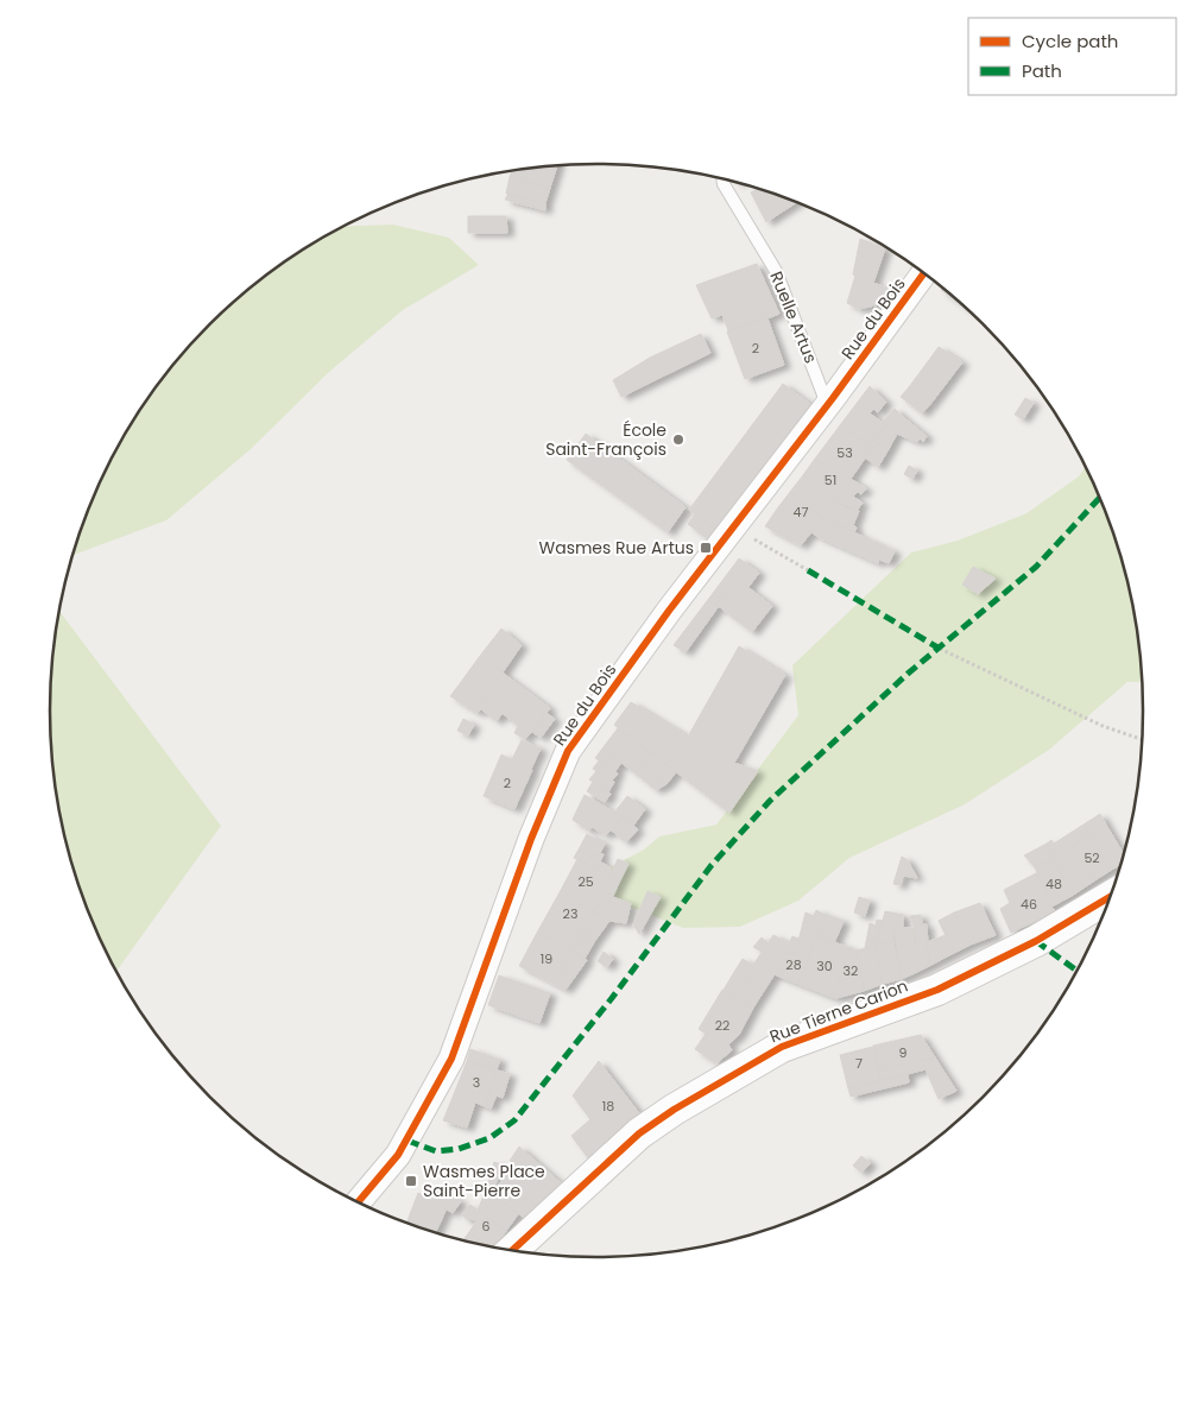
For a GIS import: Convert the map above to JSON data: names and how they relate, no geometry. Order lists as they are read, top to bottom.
{
  "streets": {
    "street": ["Rue du Bois", "Rue Tierne Carion"],
    "lane": ["Ruelle Artus"]
  },
  "crossings": [
    ["Ruelle Artus", "Rue du Bois"]
  ],
  "places": {
    "other": ["École Saint-François"],
    "transit": ["Wasmes Rue Artus", "Wasmes Place Saint-Pierre"]
  },
  "house_numbers": [
    "2",
    "53",
    "51",
    "47",
    "2",
    "52",
    "25",
    "48",
    "46",
    "23",
    "19",
    "28",
    "30",
    "32",
    "22",
    "9",
    "7",
    "3",
    "18",
    "6"
  ],
  "legend": ["Cycle path", "Path"]
}
